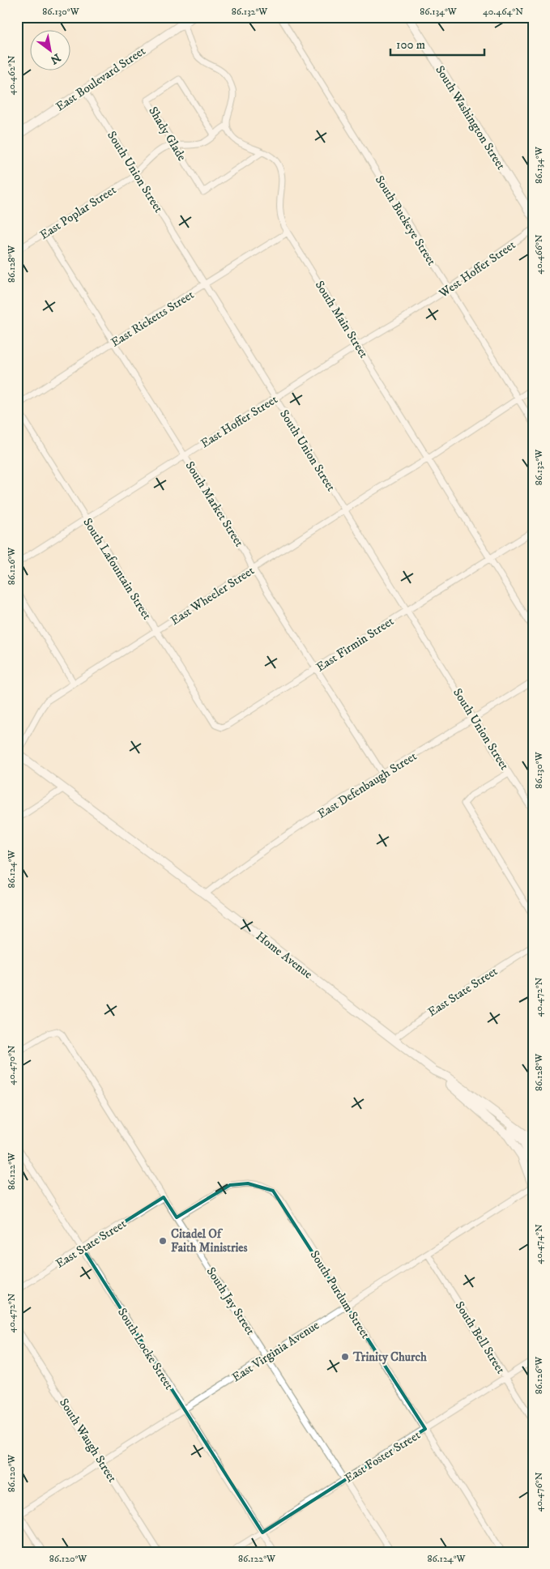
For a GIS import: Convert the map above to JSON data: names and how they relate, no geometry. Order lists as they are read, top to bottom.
{
  "streets": {
    "main road": ["East Boulevard Street", "South Washington Street", "Home Avenue"],
    "street": [
      "Shady Glade",
      "South Union Street",
      "East Poplar Street",
      "South Buckeye Street",
      "West Hoffer Street",
      "East Ricketts Street",
      "South Main Street",
      "East Hoffer Street",
      "South Market Street",
      "South Lafountain Street",
      "East Wheeler Street",
      "East Firmin Street",
      "East Defenbaugh Street",
      "East State Street",
      "South Purdum Street",
      "South Jay Street",
      "South Bell Street",
      "South Locke Street",
      "East Virginia Avenue",
      "South Waugh Street",
      "East Foster Street"
    ]
  },
  "crossings": [
    ["East Boulevard Street", "South Union Street"],
    ["Shady Glade", "East Poplar Street"],
    ["Shady Glade", "South Main Street"],
    ["South Union Street", "East Poplar Street"],
    ["South Union Street", "East Ricketts Street"],
    ["South Union Street", "East Hoffer Street"],
    ["South Union Street", "East Wheeler Street"],
    ["South Union Street", "East Firmin Street"],
    ["South Union Street", "East Defenbaugh Street"],
    ["East Poplar Street", "South Main Street"],
    ["East Poplar Street", "South Market Street"],
    ["South Buckeye Street", "West Hoffer Street"],
    ["South Buckeye Street", "East Wheeler Street"],
    ["West Hoffer Street", "South Main Street"],
    ["West Hoffer Street", "East Hoffer Street"],
    ["East Ricketts Street", "South Main Street"],
    ["East Ricketts Street", "South Market Street"],
    ["South Main Street", "East Hoffer Street"],
    ["South Main Street", "East Wheeler Street"],
    ["South Main Street", "East Firmin Street"],
    ["East Hoffer Street", "South Market Street"],
    ["East Hoffer Street", "South Lafountain Street"],
    ["South Market Street", "East Wheeler Street"],
    ["South Market Street", "East Firmin Street"],
    ["South Market Street", "East Defenbaugh Street"],
    ["South Lafountain Street", "East Wheeler Street"],
    ["South Lafountain Street", "East Firmin Street"],
    ["East Wheeler Street", "Home Avenue"],
    ["East Defenbaugh Street", "Home Avenue"],
    ["Home Avenue", "East State Street"],
    ["East State Street", "South Jay Street"],
    ["East State Street", "South Locke Street"],
    ["South Purdum Street", "South Jay Street"],
    ["South Purdum Street", "East Virginia Avenue"],
    ["South Purdum Street", "East Foster Street"],
    ["South Jay Street", "East Virginia Avenue"],
    ["South Jay Street", "East Foster Street"],
    ["South Bell Street", "East Virginia Avenue"],
    ["South Bell Street", "East Foster Street"],
    ["South Locke Street", "East Virginia Avenue"],
    ["South Locke Street", "East Foster Street"],
    ["East Virginia Avenue", "South Waugh Street"]
  ],
  "places": ["Citadel Of Faith Ministries", "Trinity Church"],
  "scale_bar": "100 m",
  "north": "bottom right",
  "coordinates": [
    "86.130°W",
    "86.132°W",
    "86.134°W",
    "40.464°N",
    "40.462°N",
    "40.466°N",
    "86.128°W",
    "86.126°W",
    "86.124°W",
    "40.472°N",
    "40.470°N",
    "86.122°W",
    "40.474°N",
    "86.120°W",
    "40.476°N"
  ]
}
